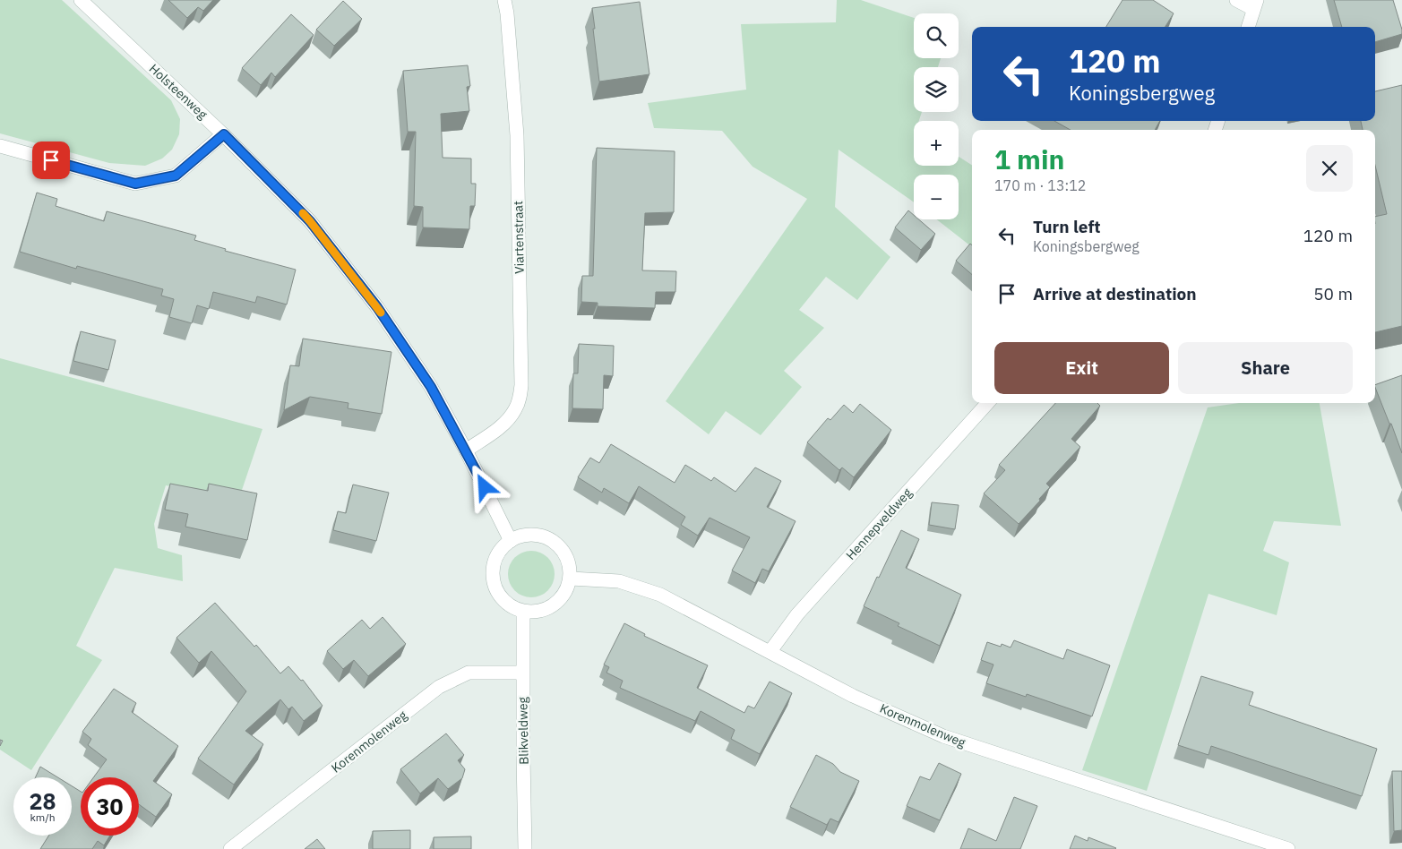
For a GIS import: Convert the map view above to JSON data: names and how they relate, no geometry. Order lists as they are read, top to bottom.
{
  "streets": {
    "street": [
      "Holsteenweg",
      "Viartenstraat",
      "Hennepveldweg",
      "Korenmolenweg",
      "Blikveldweg"
    ]
  },
  "crossings": [
    ["Holsteenweg", "Viartenstraat"],
    ["Holsteenweg", "Korenmolenweg"],
    ["Holsteenweg", "Blikveldweg"],
    ["Hennepveldweg", "Korenmolenweg"],
    ["Korenmolenweg", "Blikveldweg"]
  ],
  "page": {
    "map_buttons": ["+", "−"],
    "turn": ["120 m", "Koningsbergweg"],
    "heading": ["1 min", "170 m · 13:12"],
    "list": [
      {
        "name": "Turn left",
        "note": "Koningsbergweg",
        "value": "120 m"
      },
      {
        "name": "Arrive at destination",
        "value": "50 m"
      }
    ],
    "buttons": ["Exit", "Share"],
    "speed": "28 km/h",
    "limit": "30"
  }
}
